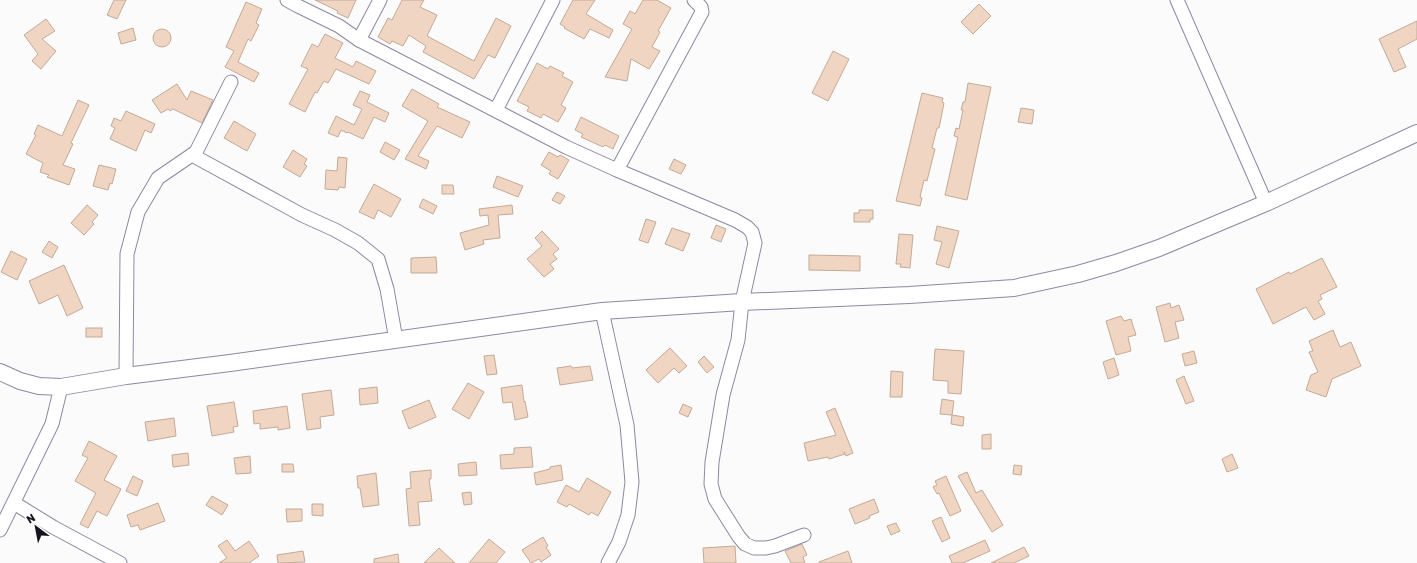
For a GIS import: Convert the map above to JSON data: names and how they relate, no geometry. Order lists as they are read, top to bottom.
{
  "north": "top left"
}
